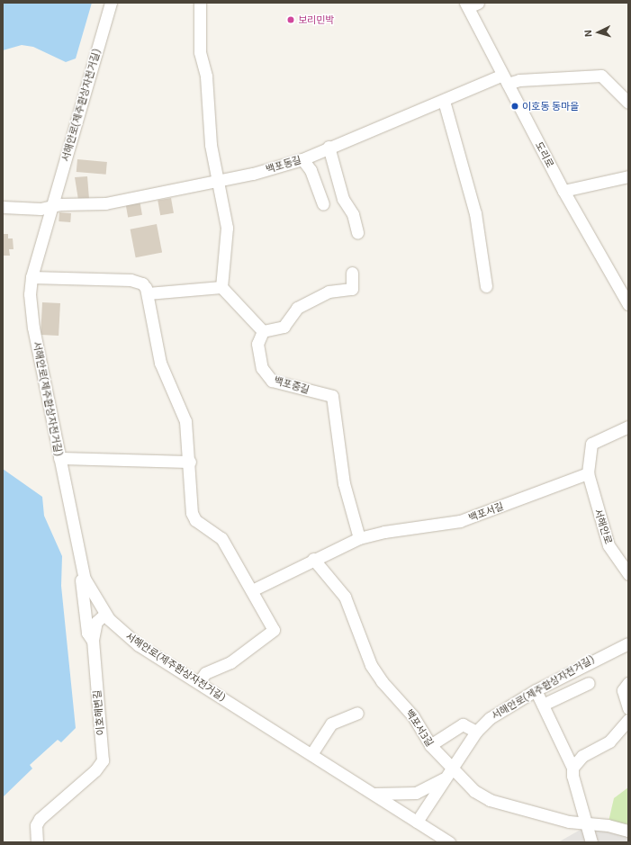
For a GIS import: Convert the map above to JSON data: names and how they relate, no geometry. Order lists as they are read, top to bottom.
{
  "streets": {
    "street": [
      "서해안로(제주환상자전거길)",
      "도리로",
      "백포동길",
      "백포중길",
      "백포서길",
      "서해안로",
      "이호해변길",
      "백포서3길"
    ]
  },
  "crossings": [
    ["서해안로(제주환상자전거길)", "백포동길"],
    ["서해안로(제주환상자전거길)", "이호해변길"],
    ["서해안로(제주환상자전거길)", "백포서3길"],
    ["도리로", "백포동길"],
    ["백포중길", "백포서길"],
    ["백포서길", "서해안로"],
    ["백포서길", "백포서3길"]
  ],
  "places": ["보리민박", "이호동 동마을"],
  "north": "left"
}
